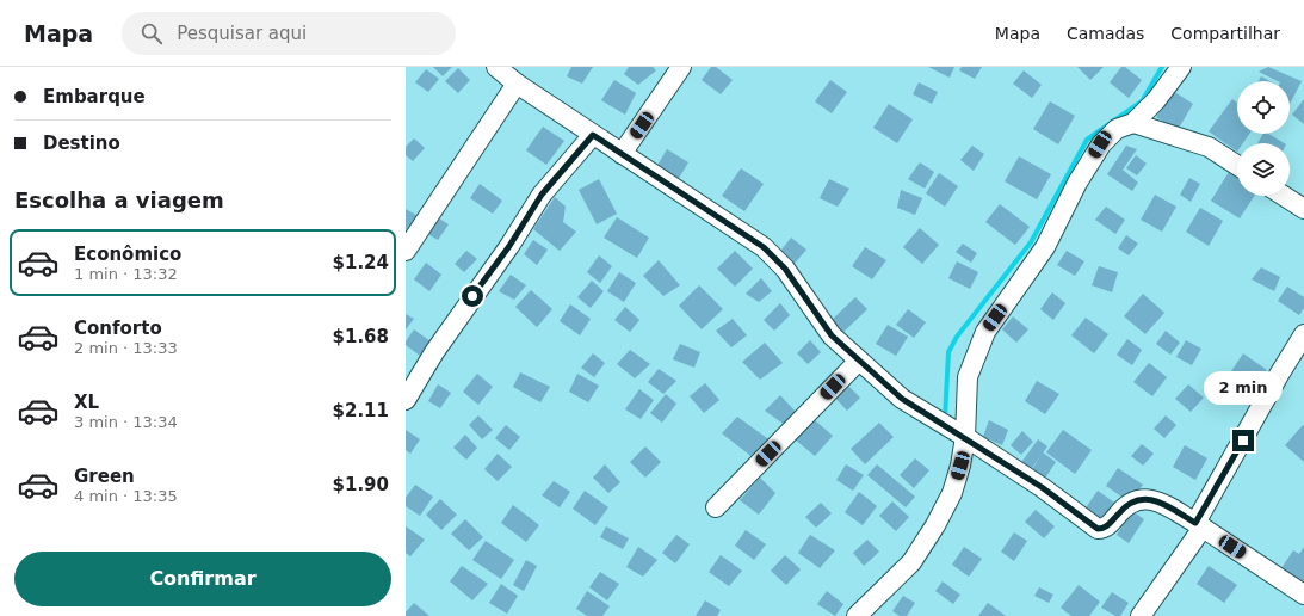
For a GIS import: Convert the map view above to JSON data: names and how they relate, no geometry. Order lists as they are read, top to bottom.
{
  "page": {
    "header": "Mapa",
    "search": "Pesquisar aqui",
    "nav": ["Mapa", "Camadas", "Compartilhar"],
    "banner": ["Embarque", "Destino"],
    "heading": "Escolha a viagem",
    "list": [
      {
        "name": "Econômico",
        "note": "1 min · 13:32",
        "value": "$1.24"
      },
      {
        "name": "Conforto",
        "note": "2 min · 13:33",
        "value": "$1.68"
      },
      {
        "name": "XL",
        "note": "3 min · 13:34",
        "value": "$2.11"
      },
      {
        "name": "Green",
        "note": "4 min · 13:35",
        "value": "$1.90"
      }
    ],
    "bubble": "2 min",
    "buttons": "Confirmar"
  }
}
